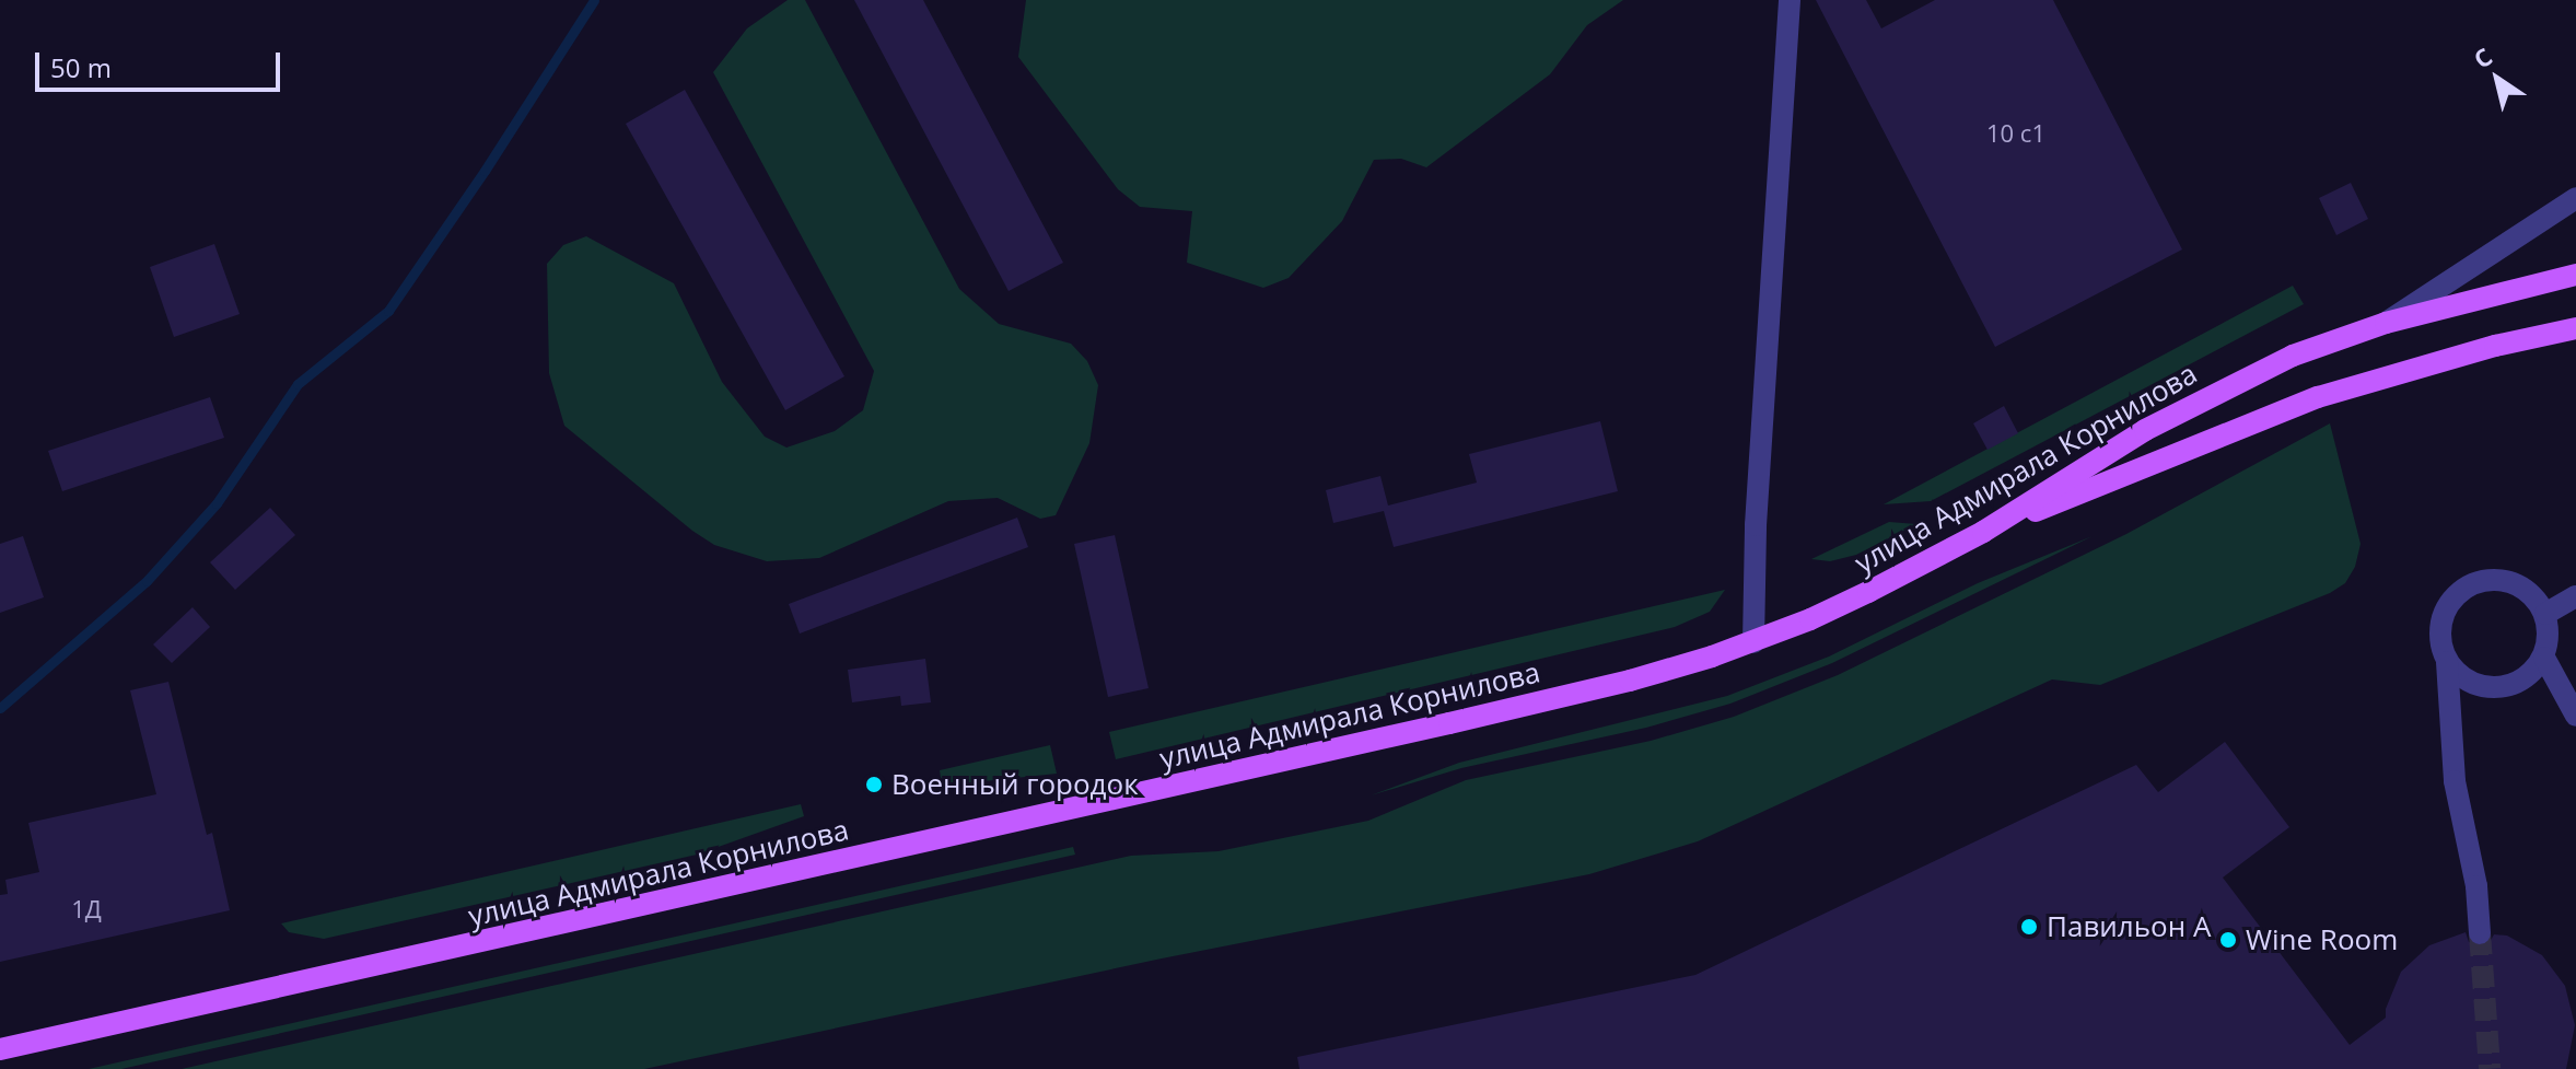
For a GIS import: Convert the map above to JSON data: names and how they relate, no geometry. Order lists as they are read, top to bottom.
{
  "streets": {
    "main road": ["улица Адмирала Корнилова"]
  },
  "places": ["Военный городок", "Павильон А", "Wine Room"],
  "house_numbers": ["10 с1", "1Д"],
  "scale_bar": "50 m",
  "north": "top left"
}
